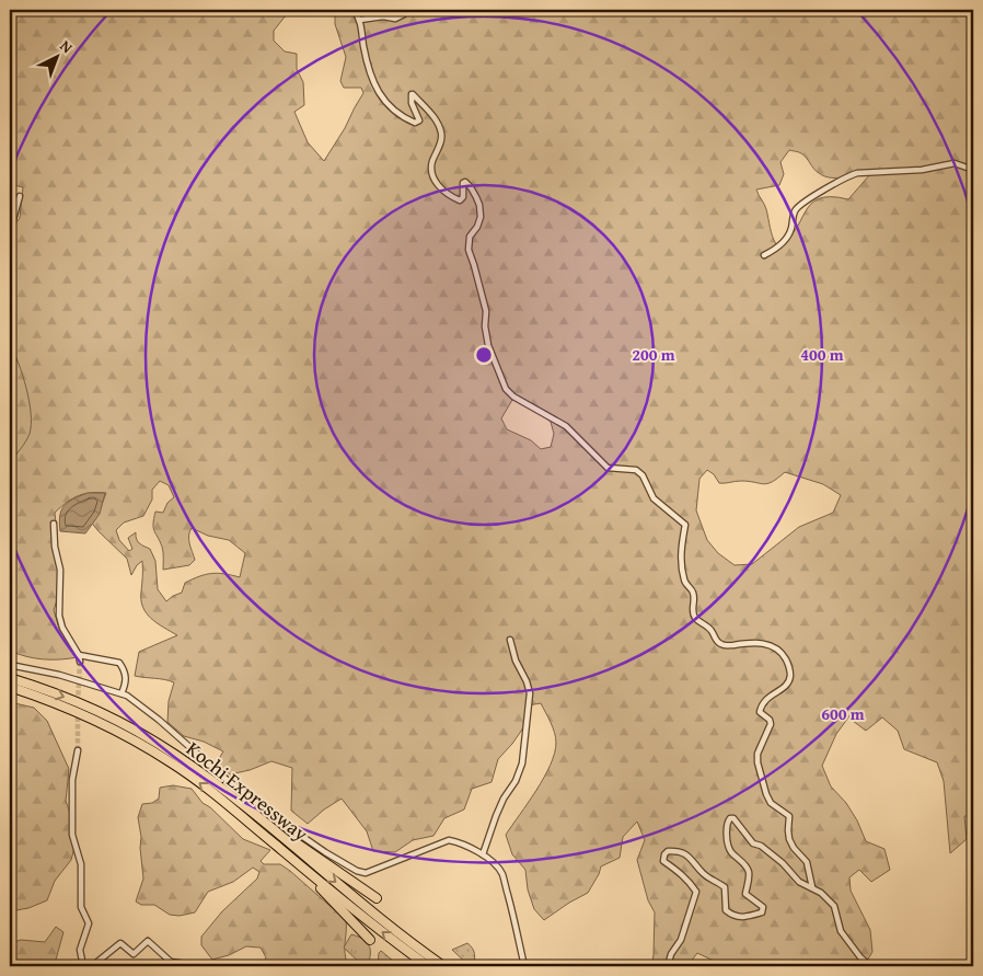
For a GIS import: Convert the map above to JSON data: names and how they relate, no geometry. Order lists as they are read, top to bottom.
{
  "streets": {
    "highway": ["Kochi Expressway"]
  },
  "north": "top right",
  "rings": ["200 m", "400 m", "600 m"]
}
